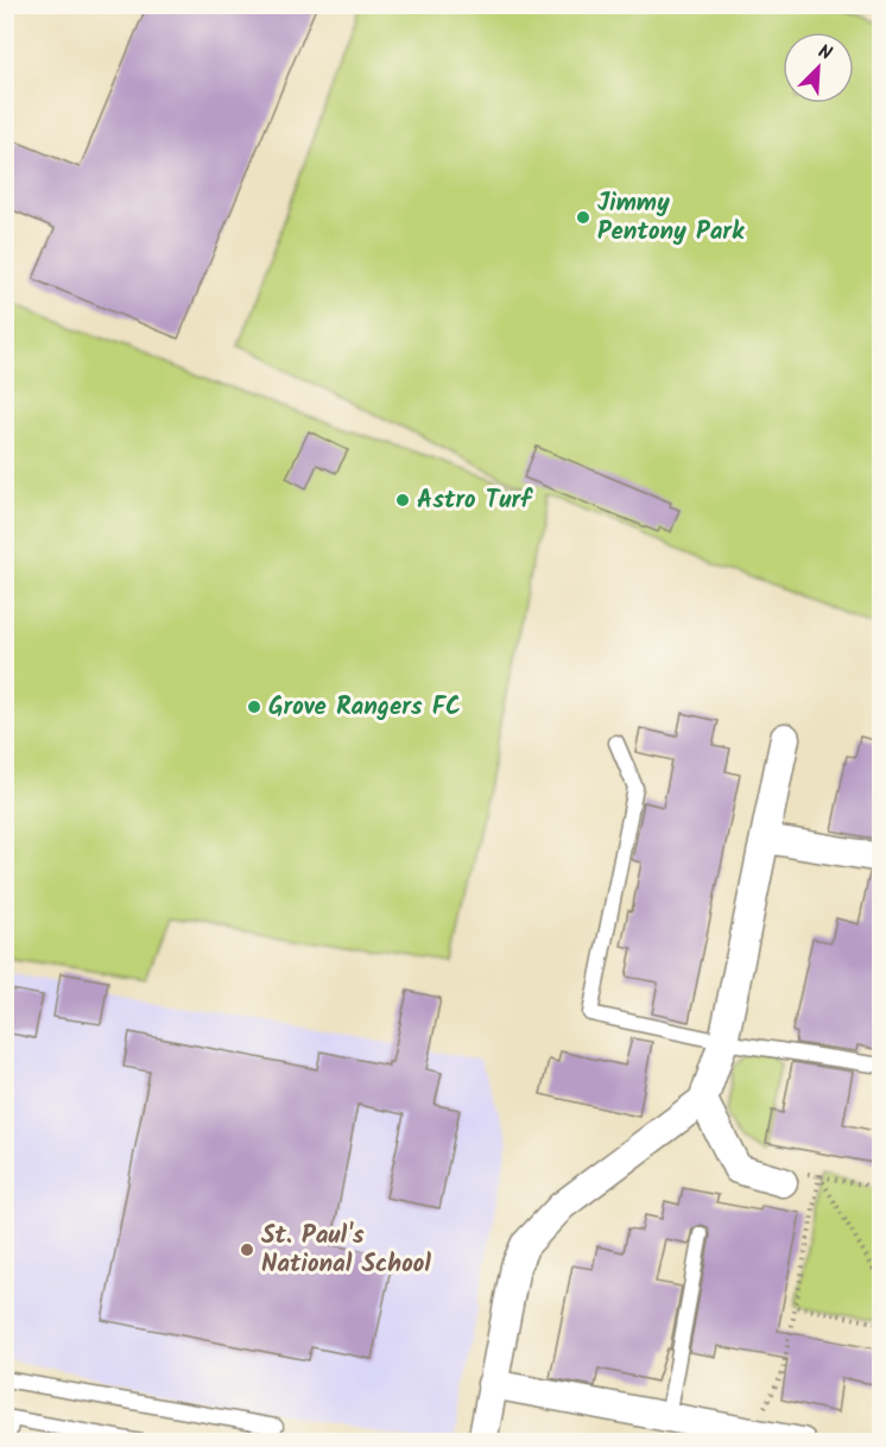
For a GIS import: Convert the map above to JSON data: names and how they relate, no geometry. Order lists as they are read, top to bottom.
{
  "places": [
    "Jimmy Pentony Park",
    "Astro Turf",
    "Grove Rangers FC",
    "St. Paul's National School"
  ],
  "north": "top right"
}
